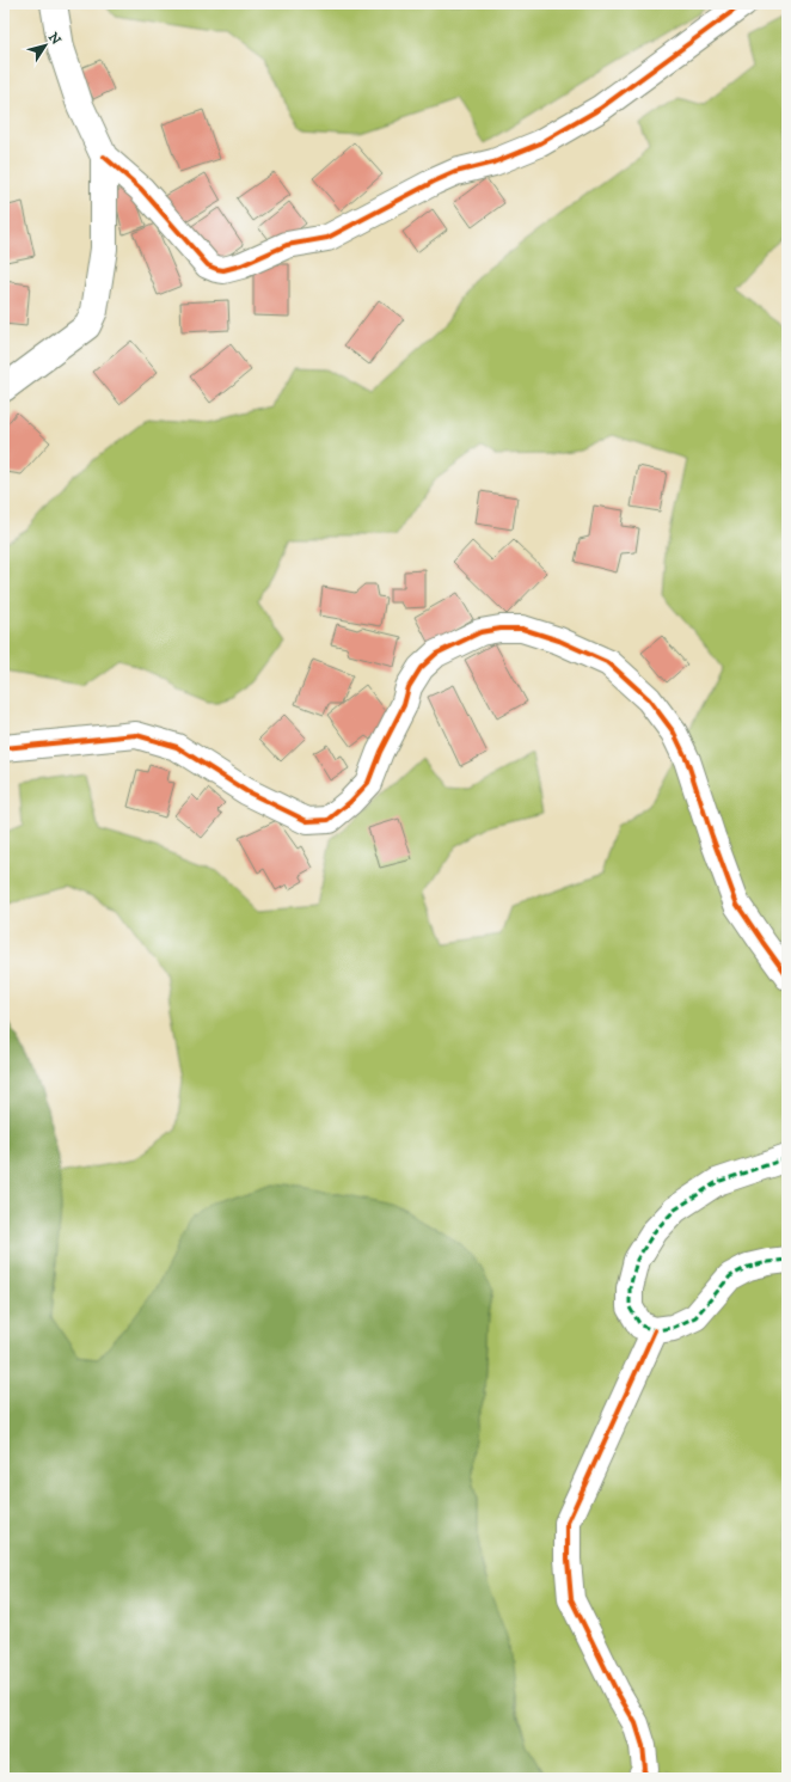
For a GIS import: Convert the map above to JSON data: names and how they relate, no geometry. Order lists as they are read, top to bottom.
{
  "north": "top right"
}
